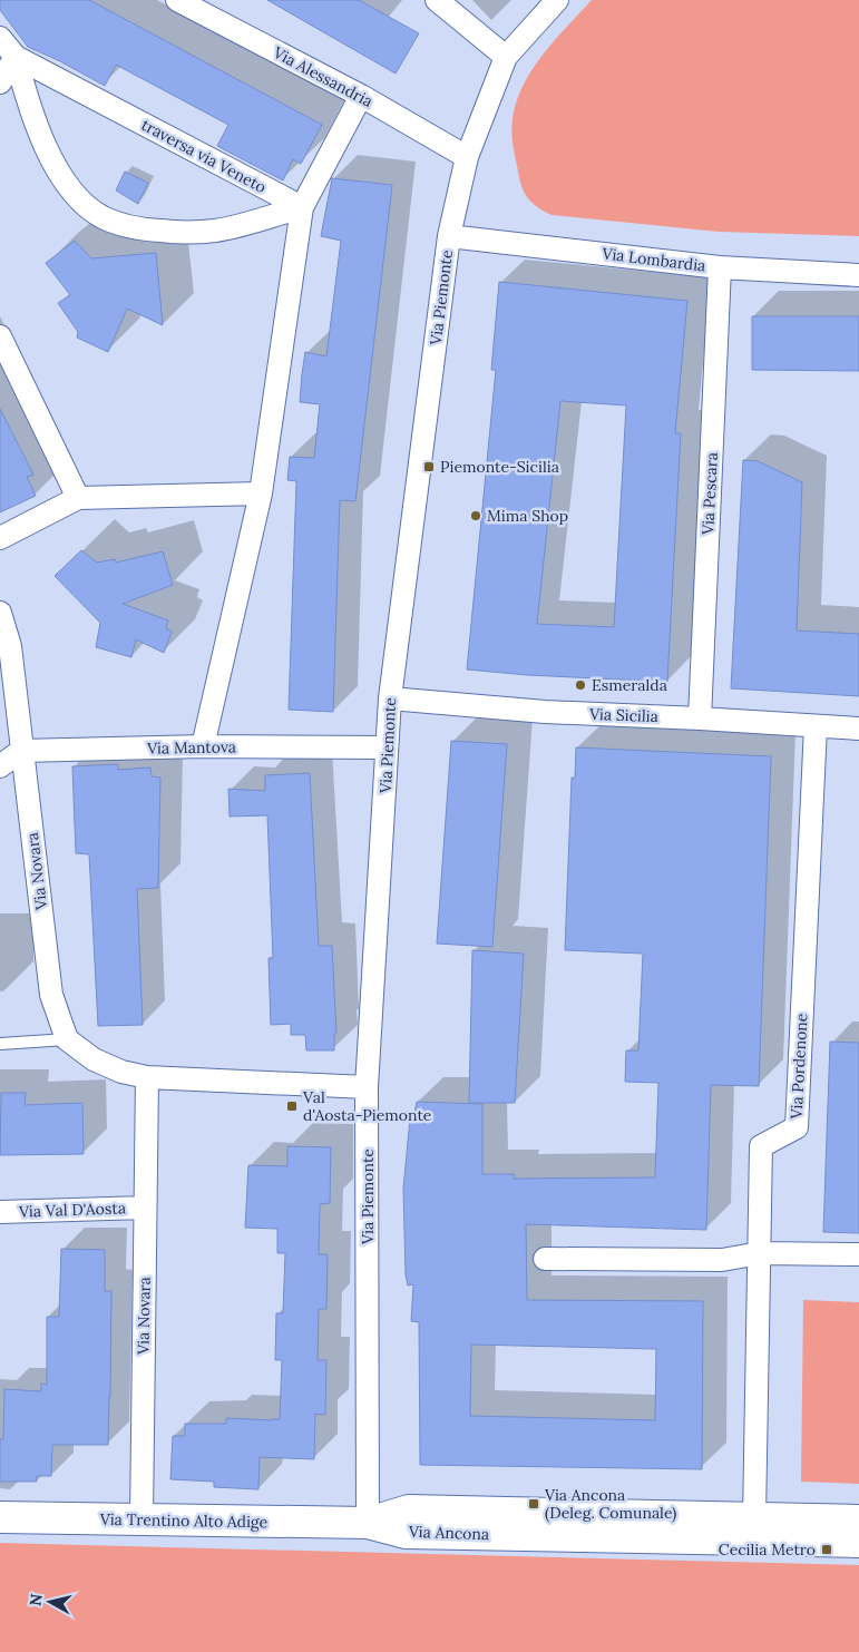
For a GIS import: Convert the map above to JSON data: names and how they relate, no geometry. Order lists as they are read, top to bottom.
{
  "streets": {
    "street": [
      "Via Alessandria",
      "traversa via Veneto",
      "Via Lombardia",
      "Via Piemonte",
      "Via Pescara",
      "Via Sicilia",
      "Via Mantova",
      "Via Novara",
      "Via Pordenone",
      "Via Val D'Aosta",
      "Via Trentino Alto Adige",
      "Via Ancona"
    ]
  },
  "crossings": [
    ["Via Alessandria", "Via Piemonte"],
    ["Via Lombardia", "Via Piemonte"],
    ["Via Lombardia", "Via Pescara"],
    ["Via Piemonte", "Via Sicilia"],
    ["Via Piemonte", "Via Mantova"],
    ["Via Piemonte", "Via Trentino Alto Adige"],
    ["Via Piemonte", "Via Ancona"],
    ["Via Pescara", "Via Sicilia"],
    ["Via Sicilia", "Via Pordenone"],
    ["Via Mantova", "Via Novara"],
    ["Via Novara", "Via Val D'Aosta"],
    ["Via Novara", "Via Trentino Alto Adige"],
    ["Via Pordenone", "Via Ancona"],
    ["Via Trentino Alto Adige", "Via Ancona"]
  ],
  "places": {
    "transit": [
      "Piemonte-Sicilia",
      "Val d'Aosta-Piemonte",
      "Via Ancona (Deleg. Comunale)",
      "Cecilia Metro"
    ],
    "other": ["Mima Shop", "Esmeralda"]
  },
  "north": "left"
}
